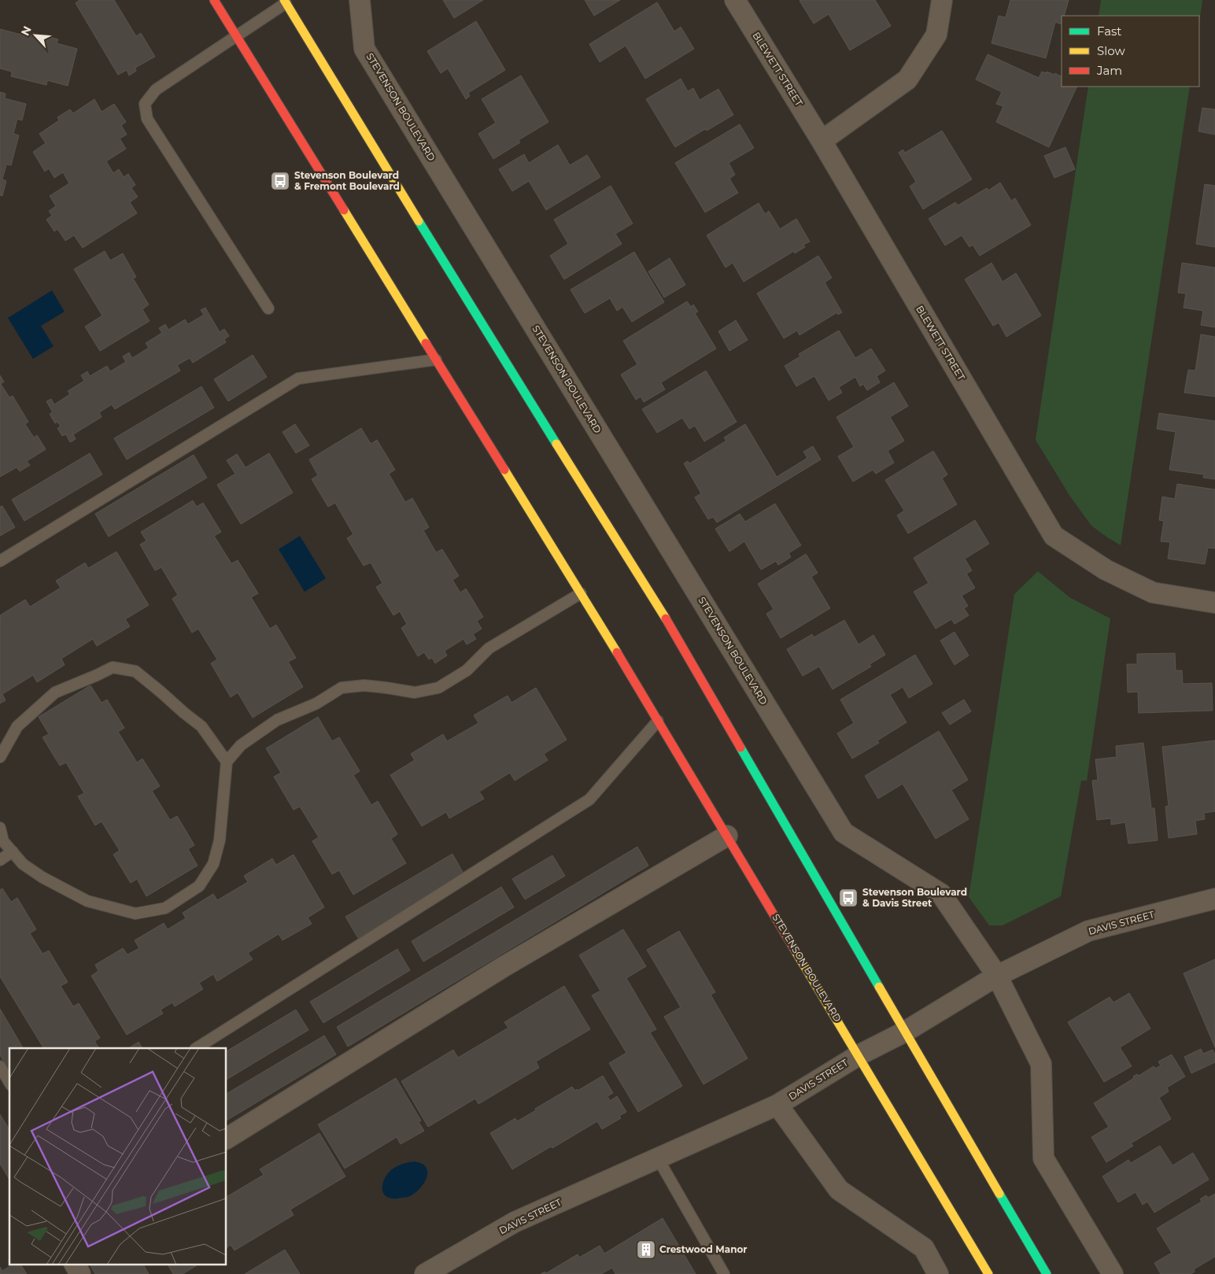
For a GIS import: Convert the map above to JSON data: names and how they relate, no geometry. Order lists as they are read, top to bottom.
{
  "streets": {
    "main road": ["STEVENSON BOULEVARD"],
    "street": ["BLEWETT STREET", "DAVIS STREET"]
  },
  "crossings": [
    ["STEVENSON BOULEVARD", "DAVIS STREET"]
  ],
  "places": {
    "bus stop": ["Stevenson Boulevard & Fremont Boulevard", "Stevenson Boulevard & Davis Street"],
    "building": ["Crestwood Manor"]
  },
  "legend": ["Fast", "Slow", "Jam"],
  "north": "top left"
}
